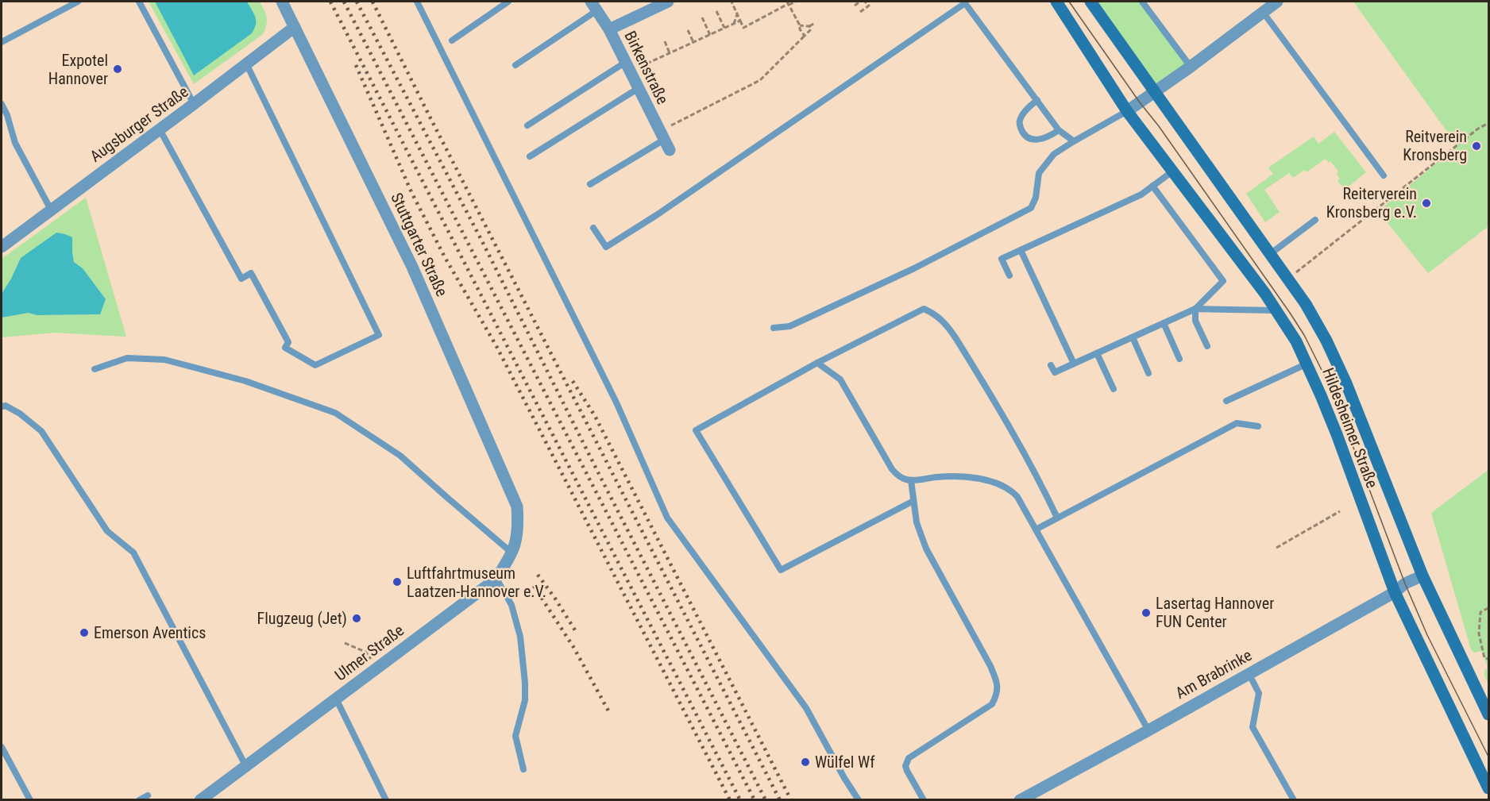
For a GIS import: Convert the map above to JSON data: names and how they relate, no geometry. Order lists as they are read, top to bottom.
{
  "streets": {
    "main road": ["Hildesheimer Straße"],
    "street": [
      "Birkenstraße",
      "Augsburger Straße",
      "Stuttgarter Straße",
      "Ulmer Straße",
      "Am Brabrinke"
    ]
  },
  "crossings": [
    ["Augsburger Straße", "Stuttgarter Straße"],
    ["Stuttgarter Straße", "Ulmer Straße"],
    ["Hildesheimer Straße", "Am Brabrinke"]
  ],
  "places": [
    "Expotel Hannover",
    "Reitverein Kronsberg",
    "Reiterverein Kronsberg e.V.",
    "Luftfahrtmuseum Laatzen-Hannover e.V.",
    "Lasertag Hannover FUN Center",
    "Flugzeug (Jet)",
    "Emerson Aventics",
    "Wülfel Wf"
  ]
}
